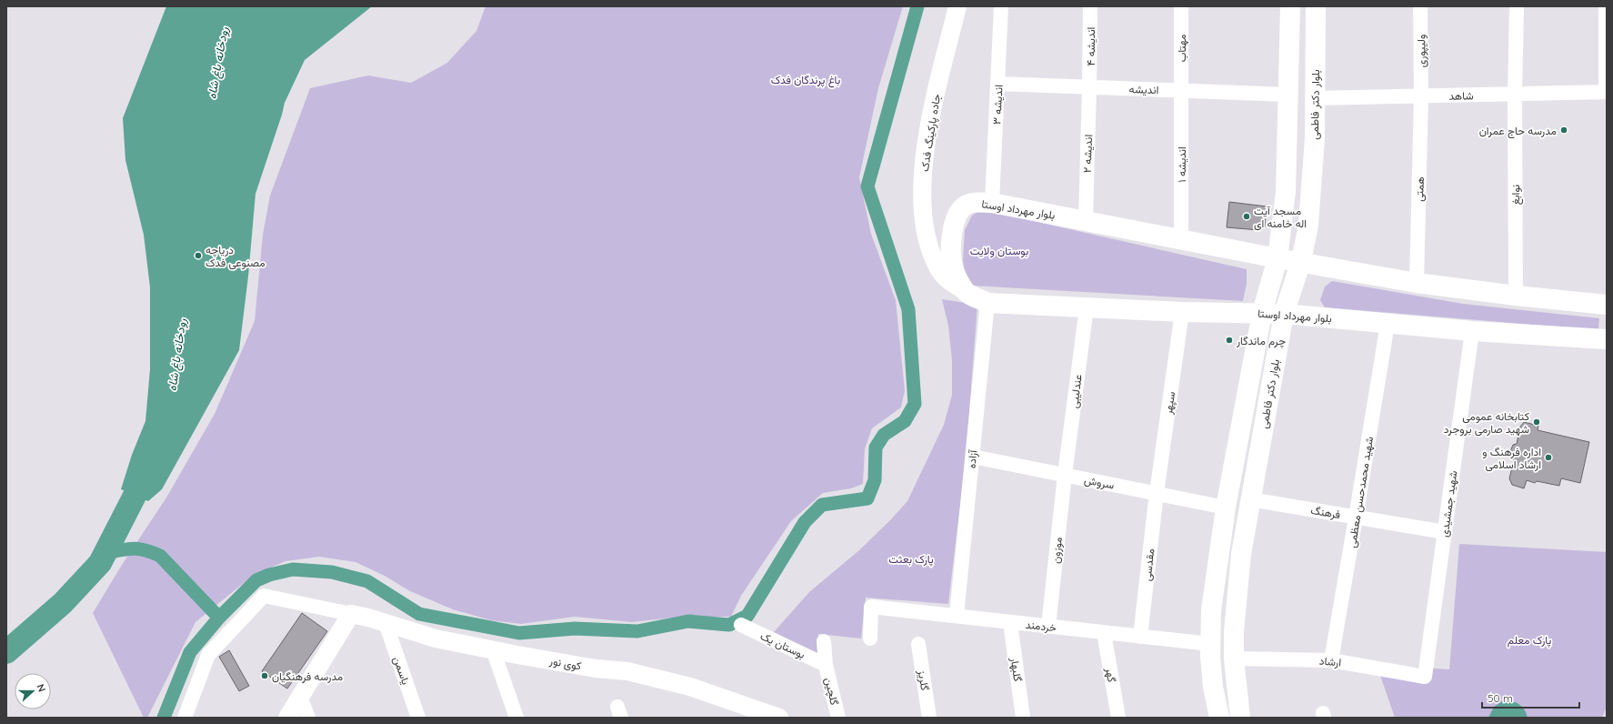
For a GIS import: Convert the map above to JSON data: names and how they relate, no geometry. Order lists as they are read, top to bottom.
{
  "streets": {
    "main road": ["بلوار دکتر فاطمی", "بلوار مهرداد اوستا"],
    "street": [
      "اندیشه ۴",
      "مهتاب",
      "ولیپوری",
      "اندیشه",
      "شاهد",
      "اندیشه ۳",
      "جاده پارکینگ فدک",
      "اندیشه ۲",
      "اندیشه ۱",
      "همتی",
      "نوابغ",
      "عندلیبی",
      "سپهر",
      "آزاده",
      "سروش",
      "شهید محمدحسن معظمی",
      "شهید جمشیدی",
      "فرهنگ",
      "موزون",
      "مقدسی",
      "خردمند",
      "بوستان یک",
      "ارشاد",
      "کوی نور",
      "گلبهار",
      "یاسمن",
      "گهر",
      "گلریز",
      "گلچین"
    ]
  },
  "crossings": [
    ["اندیشه ۴", "اندیشه"],
    ["اندیشه ۴", "اندیشه ۲"],
    ["مهتاب", "اندیشه"],
    ["مهتاب", "اندیشه ۱"],
    ["ولیپوری", "شاهد"],
    ["ولیپوری", "همتی"],
    ["اندیشه", "اندیشه ۳"],
    ["اندیشه", "بلوار دکتر فاطمی"],
    ["اندیشه", "اندیشه ۲"],
    ["اندیشه", "اندیشه ۱"],
    ["شاهد", "بلوار دکتر فاطمی"],
    ["شاهد", "همتی"],
    ["شاهد", "نوابغ"],
    ["اندیشه ۳", "بلوار مهرداد اوستا"],
    ["بلوار دکتر فاطمی", "بلوار مهرداد اوستا"],
    ["بلوار دکتر فاطمی", "سروش"],
    ["بلوار دکتر فاطمی", "فرهنگ"],
    ["بلوار دکتر فاطمی", "خردمند"],
    ["بلوار دکتر فاطمی", "ارشاد"],
    ["جاده پارکینگ فدک", "بلوار مهرداد اوستا"],
    ["اندیشه ۲", "بلوار مهرداد اوستا"],
    ["اندیشه ۱", "بلوار مهرداد اوستا"],
    ["همتی", "بلوار مهرداد اوستا"],
    ["نوابغ", "بلوار مهرداد اوستا"],
    ["بلوار مهرداد اوستا", "عندلیبی"],
    ["بلوار مهرداد اوستا", "سپهر"],
    ["بلوار مهرداد اوستا", "آزاده"],
    ["بلوار مهرداد اوستا", "شهید محمدحسن معظمی"],
    ["بلوار مهرداد اوستا", "شهید جمشیدی"],
    ["عندلیبی", "سروش"],
    ["عندلیبی", "موزون"],
    ["سپهر", "سروش"],
    ["سپهر", "مقدسی"],
    ["آزاده", "سروش"],
    ["آزاده", "خردمند"],
    ["سروش", "موزون"],
    ["سروش", "مقدسی"],
    ["شهید محمدحسن معظمی", "فرهنگ"],
    ["شهید محمدحسن معظمی", "ارشاد"],
    ["شهید جمشیدی", "فرهنگ"],
    ["شهید جمشیدی", "ارشاد"],
    ["موزون", "خردمند"],
    ["مقدسی", "خردمند"],
    ["خردمند", "گلبهار"],
    ["خردمند", "گهر"],
    ["بوستان یک", "گلچین"],
    ["کوی نور", "یاسمن"]
  ],
  "water": ["رودخانه باغ شاه"],
  "parks": [
    "باغ پرندگان فدک",
    "بوستان ولایت",
    "پارک بعثت",
    "پارک معلم"
  ],
  "places": [
    "مدرسه حاج عمران",
    "مسجد آیت اله خامنه ای",
    "دریاچه مصنوعی فدک",
    "چرم ماندگار",
    "کتابخانه عمومی شهید صارمی بروجرد",
    "اداره فرهنگ و ارشاد اسلامی",
    "مدرسه فرهنگیان"
  ],
  "scale_bar": "50 m",
  "north": "right"
}
